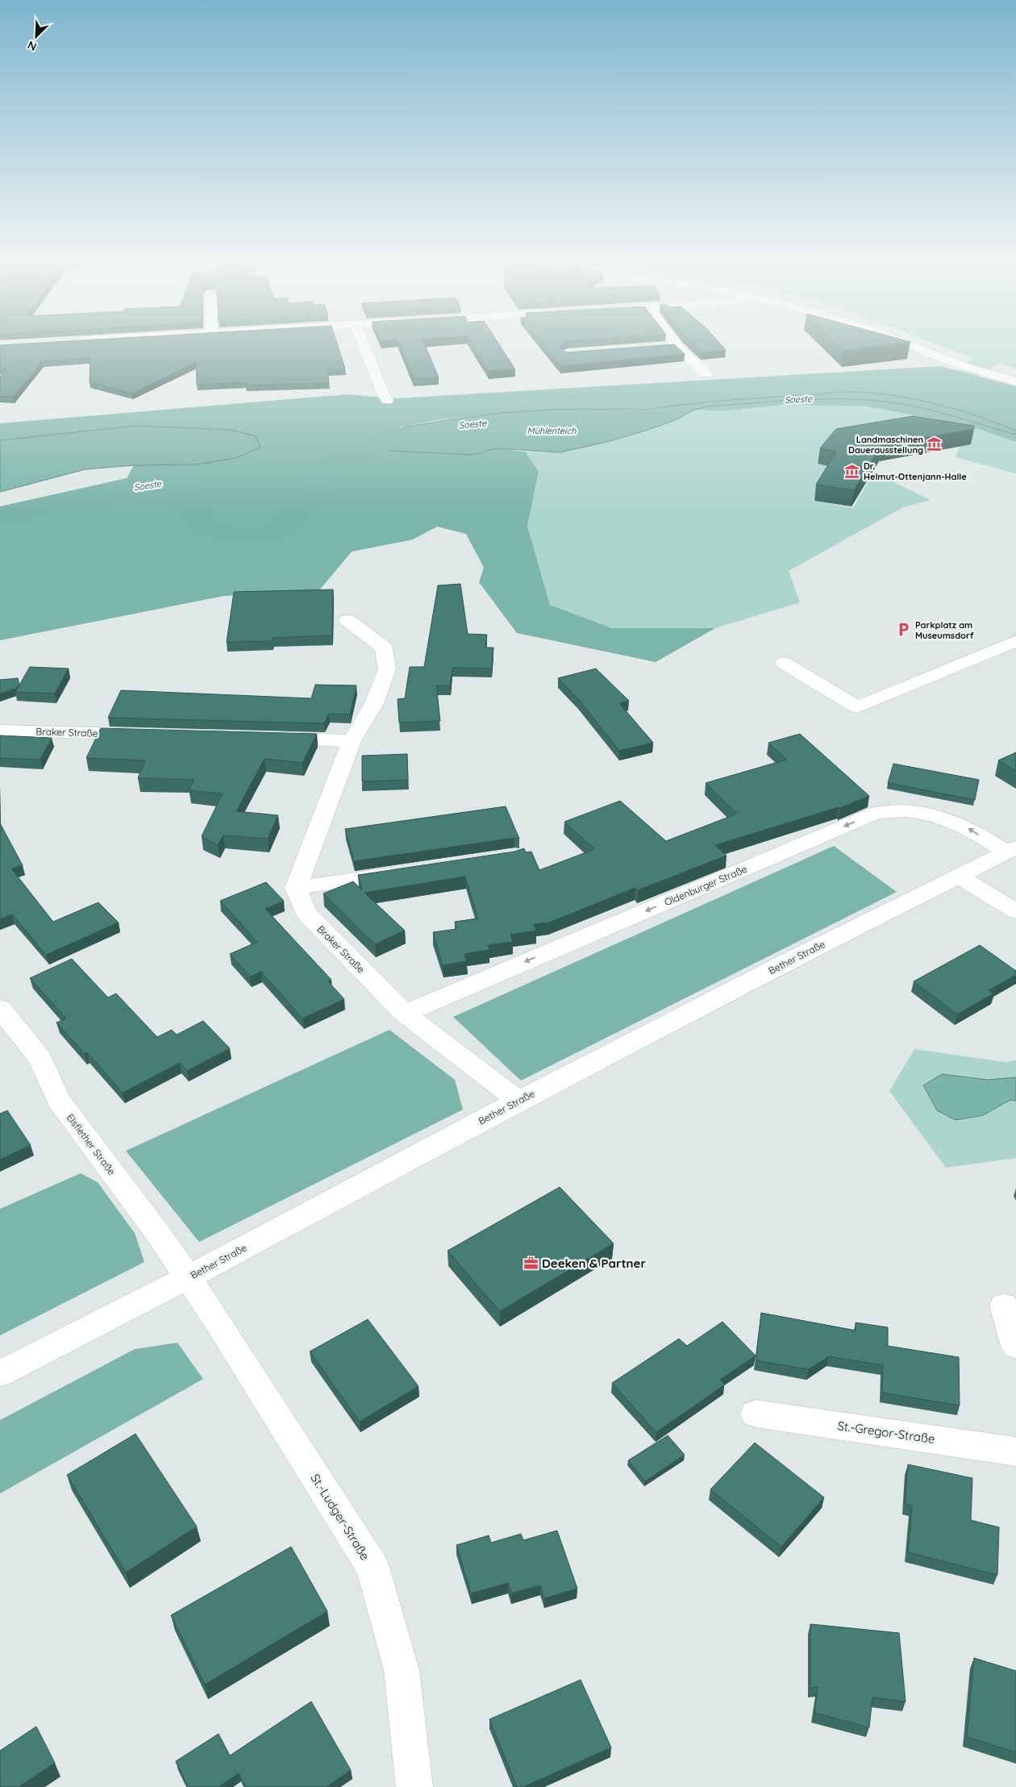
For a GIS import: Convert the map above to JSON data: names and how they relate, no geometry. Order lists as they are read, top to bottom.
{
  "streets": {
    "street": [
      "Braker Straße",
      "Oldenburger Straße",
      "Bether Straße",
      "Elsflether Straße",
      "St.-Gregor-Straße",
      "St.-Ludger-Straße"
    ]
  },
  "crossings": [
    ["Braker Straße", "Oldenburger Straße"],
    ["Braker Straße", "Bether Straße"],
    ["Oldenburger Straße", "Bether Straße"],
    ["Bether Straße", "Elsflether Straße"],
    ["Bether Straße", "St.-Ludger-Straße"],
    ["Elsflether Straße", "St.-Ludger-Straße"]
  ],
  "one_way": ["Oldenburger Straße"],
  "water": ["Soeste", "Mühlenteich"],
  "places": {
    "museum": ["Landmaschinen Dauerausstellung", "Dr. Helmut-Ottenjann-Halle"],
    "parking": ["Parkplatz am Museumsdorf"],
    "office": ["Deeken & Partner"]
  },
  "north": "bottom left"
}
